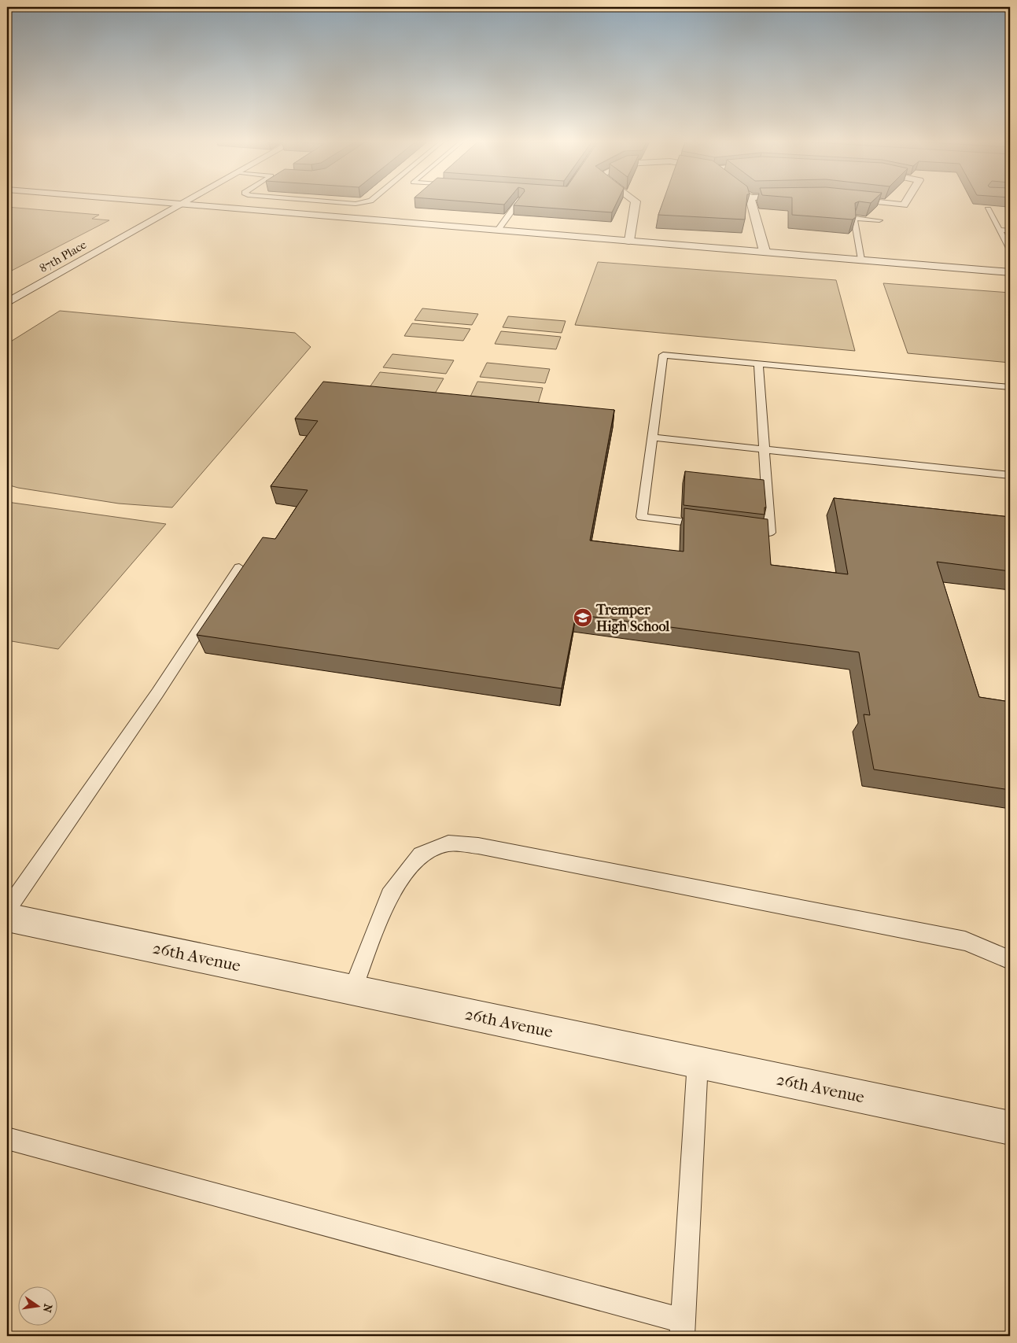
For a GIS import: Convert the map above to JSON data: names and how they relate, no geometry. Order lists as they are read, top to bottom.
{
  "streets": {
    "street": ["87th Place", "26th Avenue"]
  },
  "places": {
    "school or university": ["Tremper High School"]
  },
  "north": "right"
}
